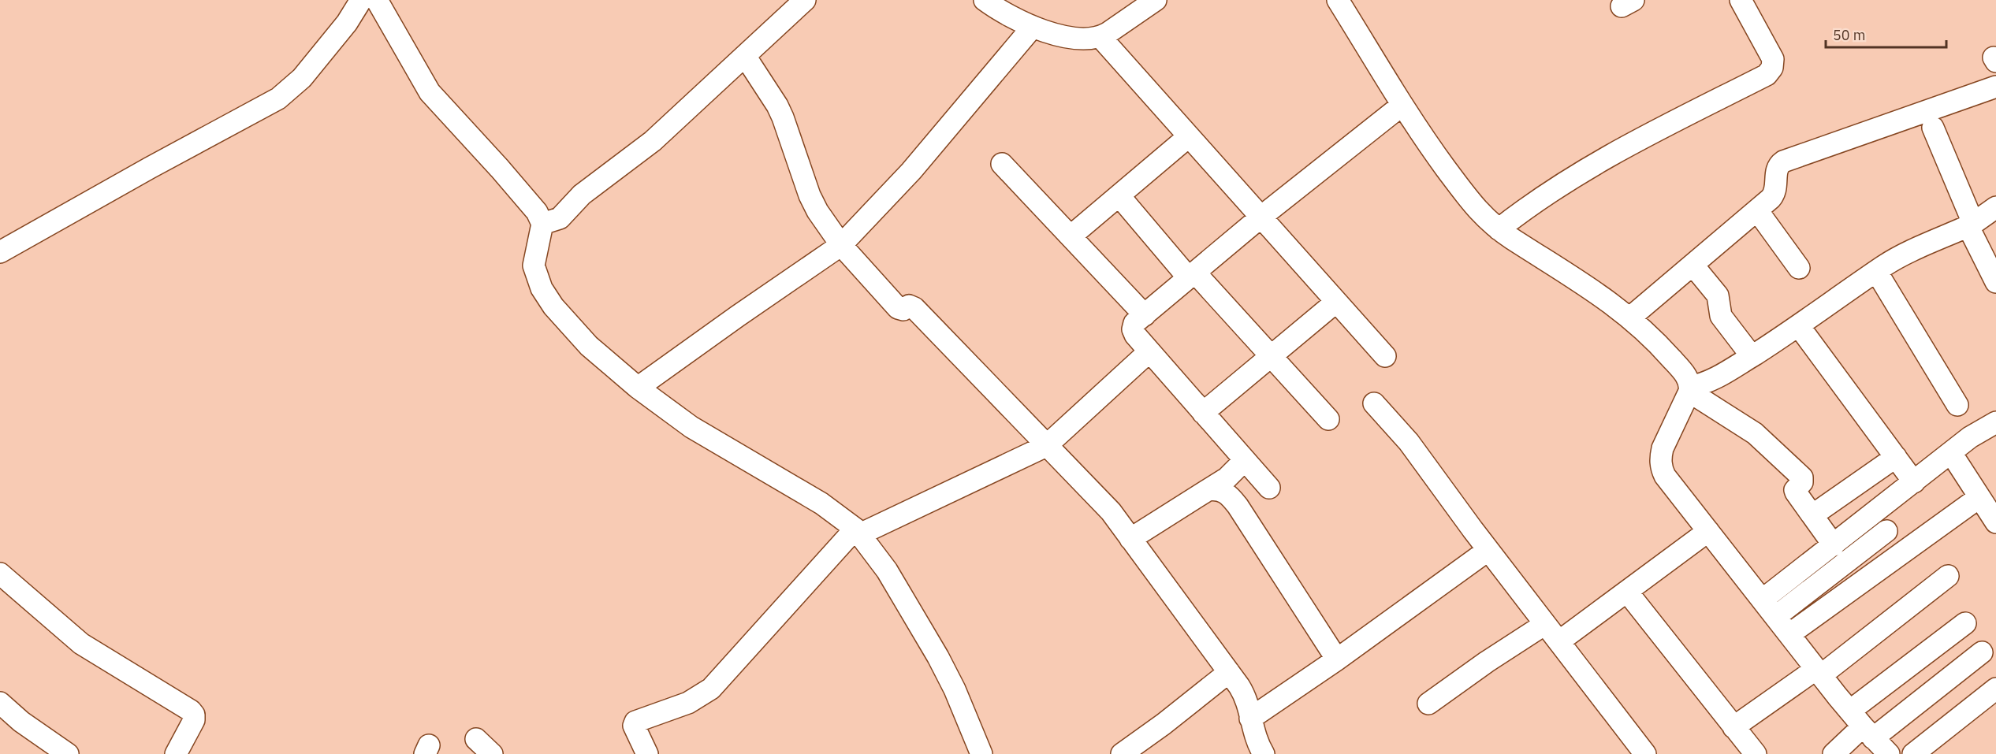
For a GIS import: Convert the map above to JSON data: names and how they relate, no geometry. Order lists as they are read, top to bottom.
{
  "scale_bar": "50 m"
}
